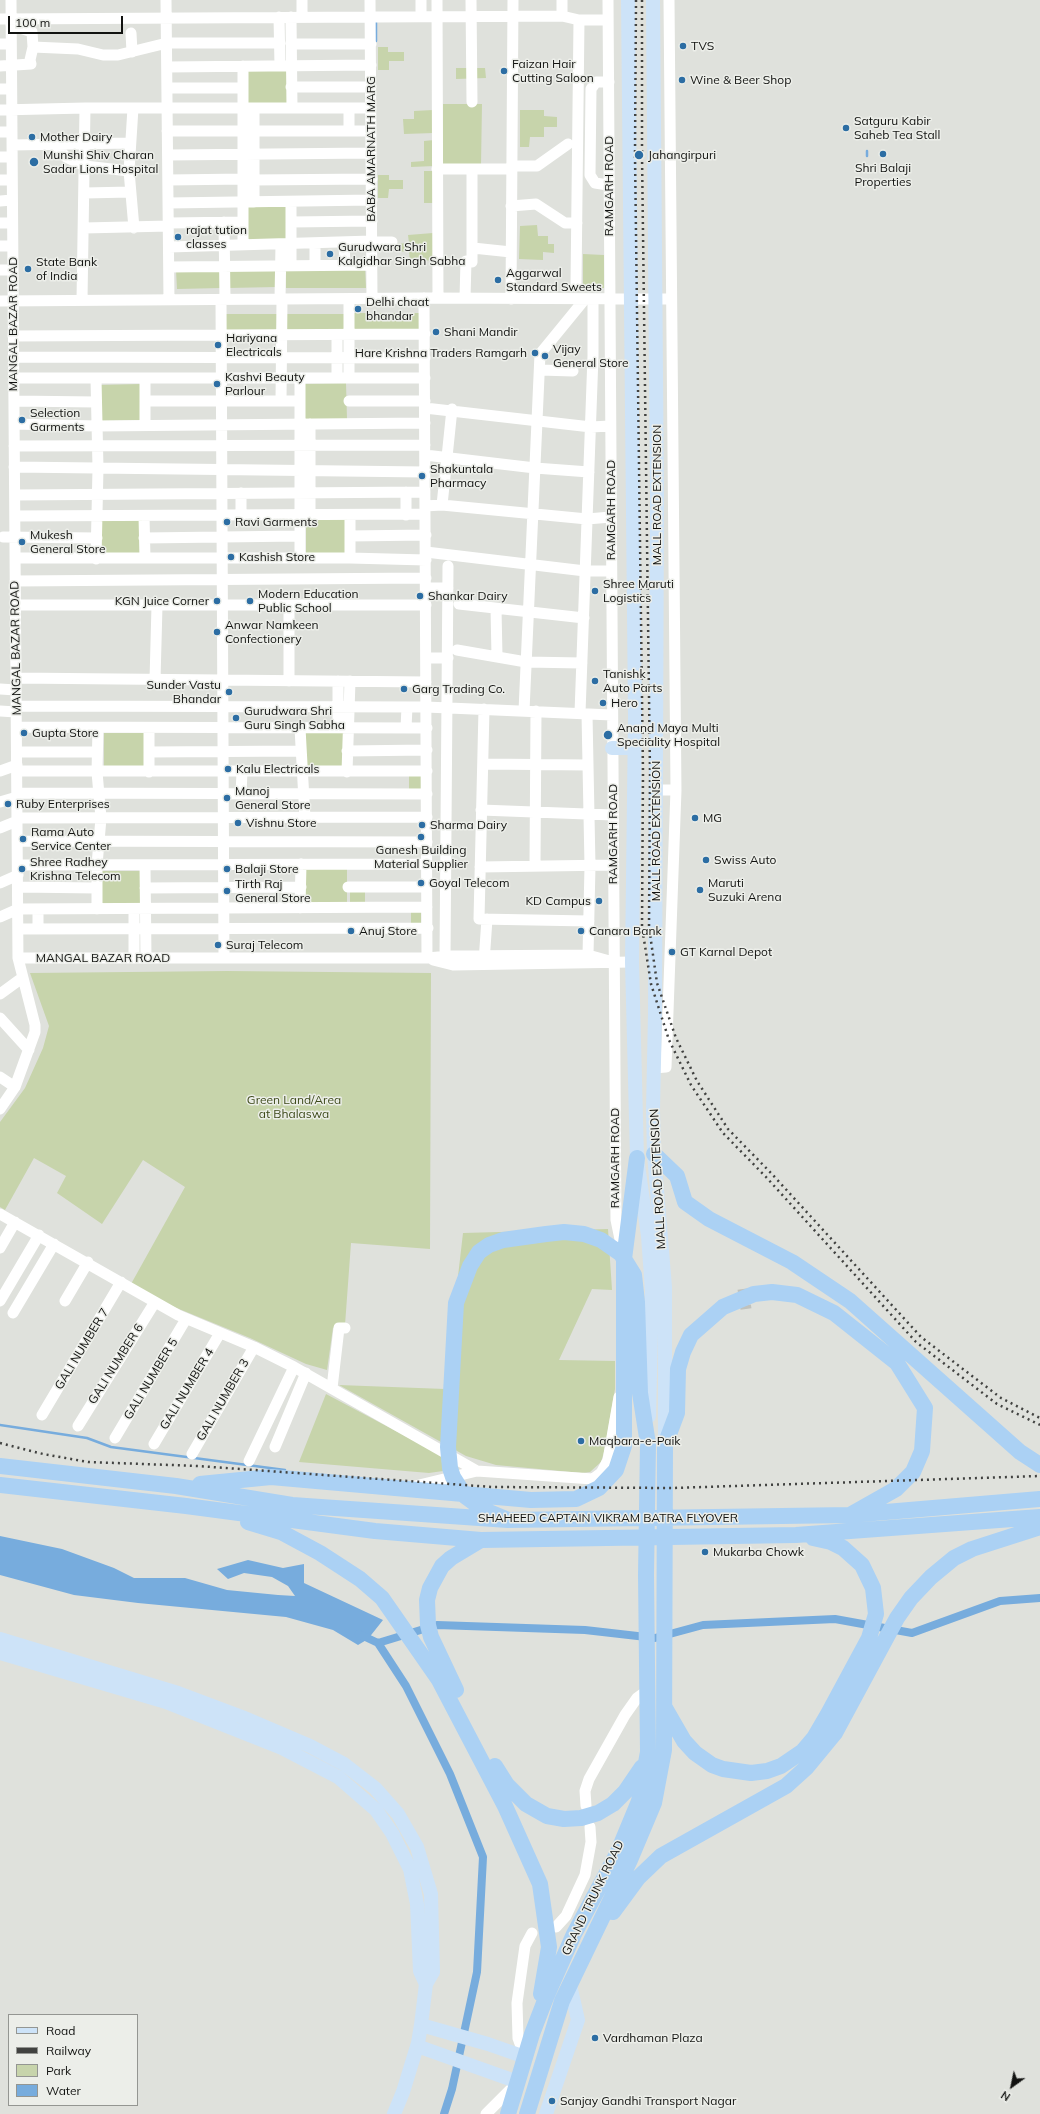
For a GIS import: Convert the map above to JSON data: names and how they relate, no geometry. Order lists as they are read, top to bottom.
{
  "streets": {
    "highway": ["SHAHEED CAPTAIN VIKRAM BATRA FLYOVER", "GRAND TRUNK ROAD"],
    "main road": ["MALL ROAD EXTENSION"],
    "street": [
      "BABA AMARNATH MARG",
      "RAMGARH ROAD",
      "MANGAL BAZAR ROAD",
      "GALI NUMBER 7",
      "GALI NUMBER 6",
      "GALI NUMBER 5",
      "GALI NUMBER 4",
      "GALI NUMBER 3"
    ]
  },
  "parks": ["Green Land/Area at Bhalaswa"],
  "places": [
    "TVS",
    "Faizan Hair Cutting Saloon",
    "Wine & Beer Shop",
    "Satguru Kabir Saheb Tea Stall",
    "Mother Dairy",
    "Shri Balaji Properties",
    "Jahangirpuri",
    "Munshi Shiv Charan Sadar Lions Hospital",
    "rajat tution classes",
    "Gurudwara Shri Kalgidhar Singh Sabha",
    "State Bank of India",
    "Aggarwal Standard Sweets",
    "Delhi chaat bhandar",
    "Shani Mandir",
    "Hariyana Electricals",
    "Hare Krishna Traders Ramgarh",
    "Vijay General Store",
    "Kashvi Beauty Parlour",
    "Selection Garments",
    "Shakuntala Pharmacy",
    "Ravi Garments",
    "Mukesh General Store",
    "Kashish Store",
    "Shree Maruti Logistics",
    "Shankar Dairy",
    "KGN Juice Corner",
    "Modern Education Public School",
    "Anwar Namkeen Confectionery",
    "Tanishk Auto Parts",
    "Garg Trading Co.",
    "Sunder Vastu Bhandar",
    "Hero",
    "Gurudwara Shri Guru Singh Sabha",
    "Gupta Store",
    "Anand Maya Multi Speciality Hospital",
    "Kalu Electricals",
    "Manoj General Store",
    "Ruby Enterprises",
    "MG",
    "Vishnu Store",
    "Sharma Dairy",
    "Ganesh Building Material Supplier",
    "Rama Auto Service Center",
    "Swiss Auto",
    "Shree Radhey Krishna Telecom",
    "Balaji Store",
    "Goyal Telecom",
    "Maruti Suzuki Arena",
    "Tirth Raj General Store",
    "KD Campus",
    "Anuj Store",
    "Canara Bank",
    "Suraj Telecom",
    "GT Karnal Depot",
    "Maqbara-e-Paik",
    "Mukarba Chowk",
    "Vardhaman Plaza",
    "Sanjay Gandhi Transport Nagar"
  ],
  "legend": [
    "Road",
    "Railway",
    "Park",
    "Water"
  ],
  "scale_bar": "100 m",
  "north": "bottom left"
}
